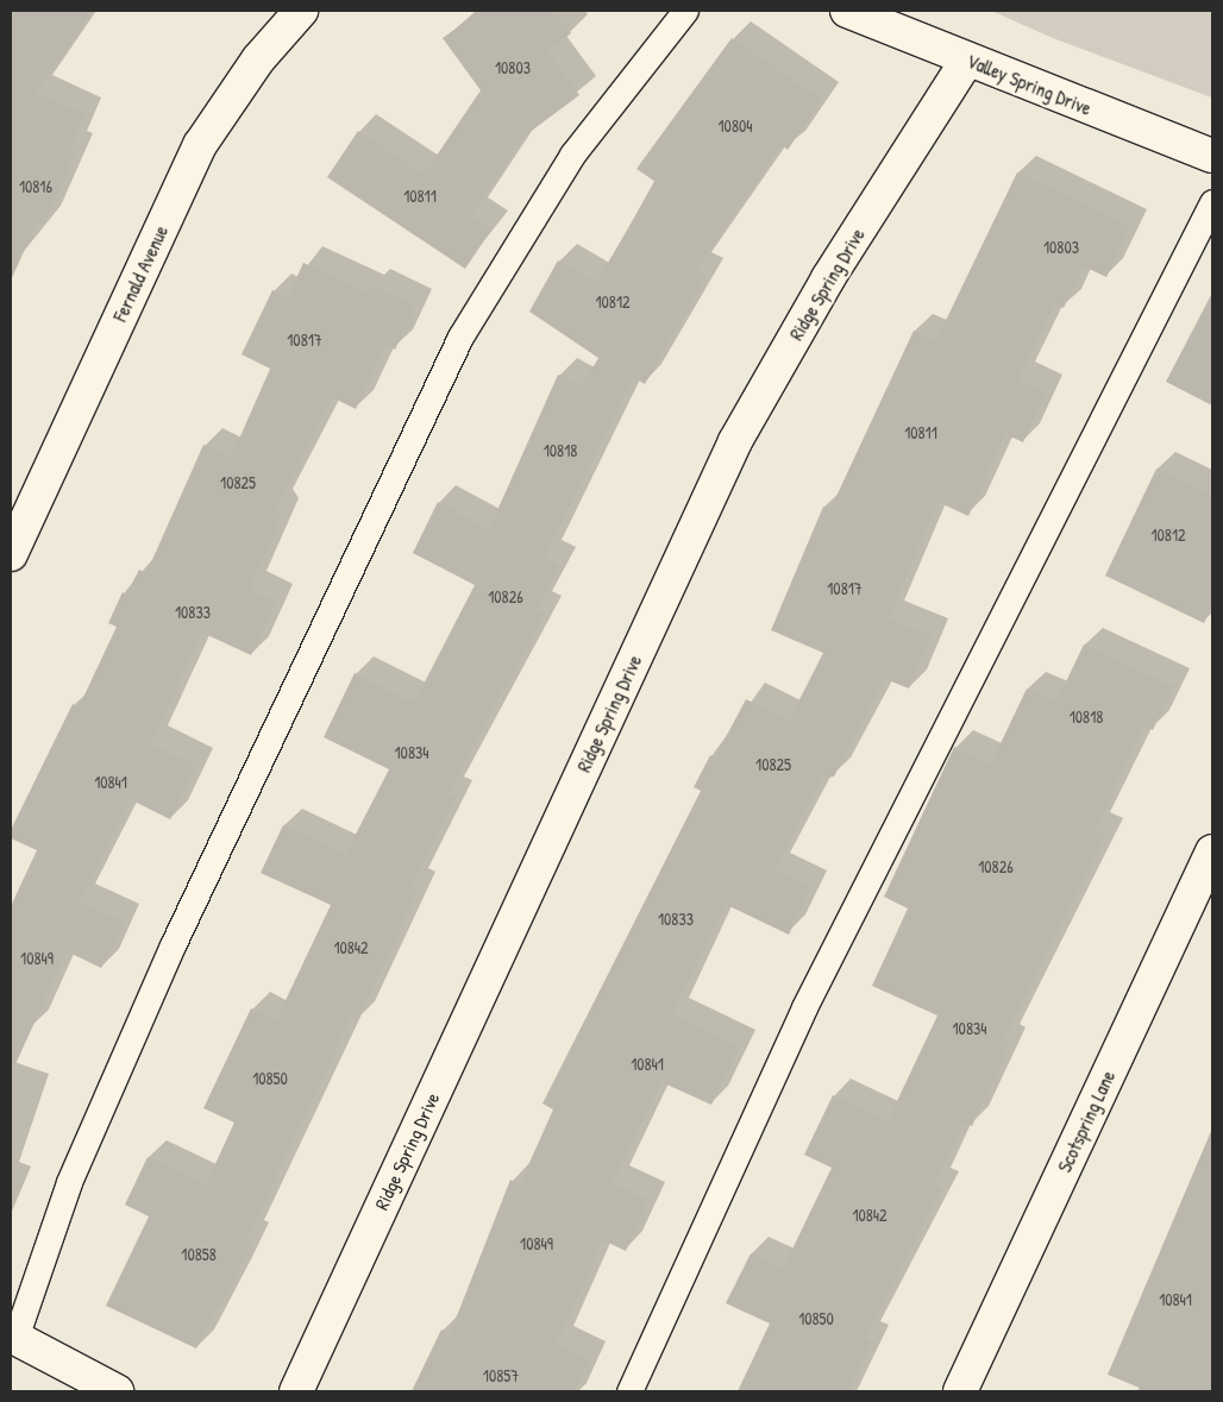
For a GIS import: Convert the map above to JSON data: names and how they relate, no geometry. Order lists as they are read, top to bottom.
{
  "streets": {
    "street": [
      "Valley Spring Drive",
      "Fernald Avenue",
      "Ridge Spring Drive",
      "Scotspring Lane"
    ]
  },
  "crossings": [
    ["Valley Spring Drive", "Ridge Spring Drive"]
  ],
  "house_numbers": [
    "10803",
    "10804",
    "10816",
    "10811",
    "10803",
    "10812",
    "10817",
    "10811",
    "10818",
    "10825",
    "10812",
    "10817",
    "10826",
    "10833",
    "10818",
    "10834",
    "10825",
    "10841",
    "10826",
    "10833",
    "10842",
    "10849",
    "10834",
    "10841",
    "10850",
    "10842",
    "10849",
    "10858",
    "10841",
    "10850",
    "10857"
  ]
}
